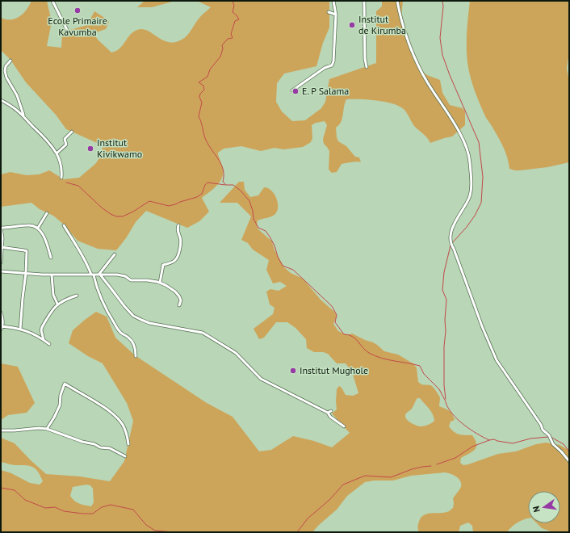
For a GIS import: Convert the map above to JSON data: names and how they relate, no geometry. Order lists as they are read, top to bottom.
{
  "places": [
    "Ecole Primaire Kavumba",
    "Institut de Kirumba",
    "E. P Salama",
    "Institut Kivikwamo",
    "Institut Mughole"
  ],
  "north": "left"
}
